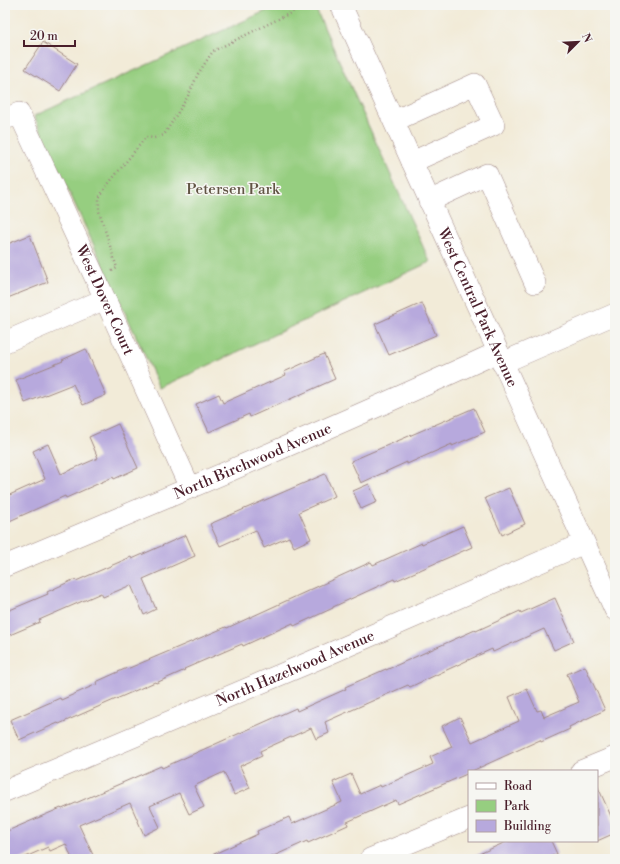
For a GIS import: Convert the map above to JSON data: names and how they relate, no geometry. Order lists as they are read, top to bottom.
{
  "streets": {
    "street": [
      "West Dover Court",
      "West Central Park Avenue",
      "North Birchwood Avenue",
      "North Hazelwood Avenue"
    ]
  },
  "crossings": [
    ["West Dover Court", "North Birchwood Avenue"],
    ["West Central Park Avenue", "North Birchwood Avenue"],
    ["West Central Park Avenue", "North Hazelwood Avenue"]
  ],
  "parks": ["Petersen Park"],
  "legend": ["Road", "Park", "Building"],
  "scale_bar": "20 m",
  "north": "top right"
}
